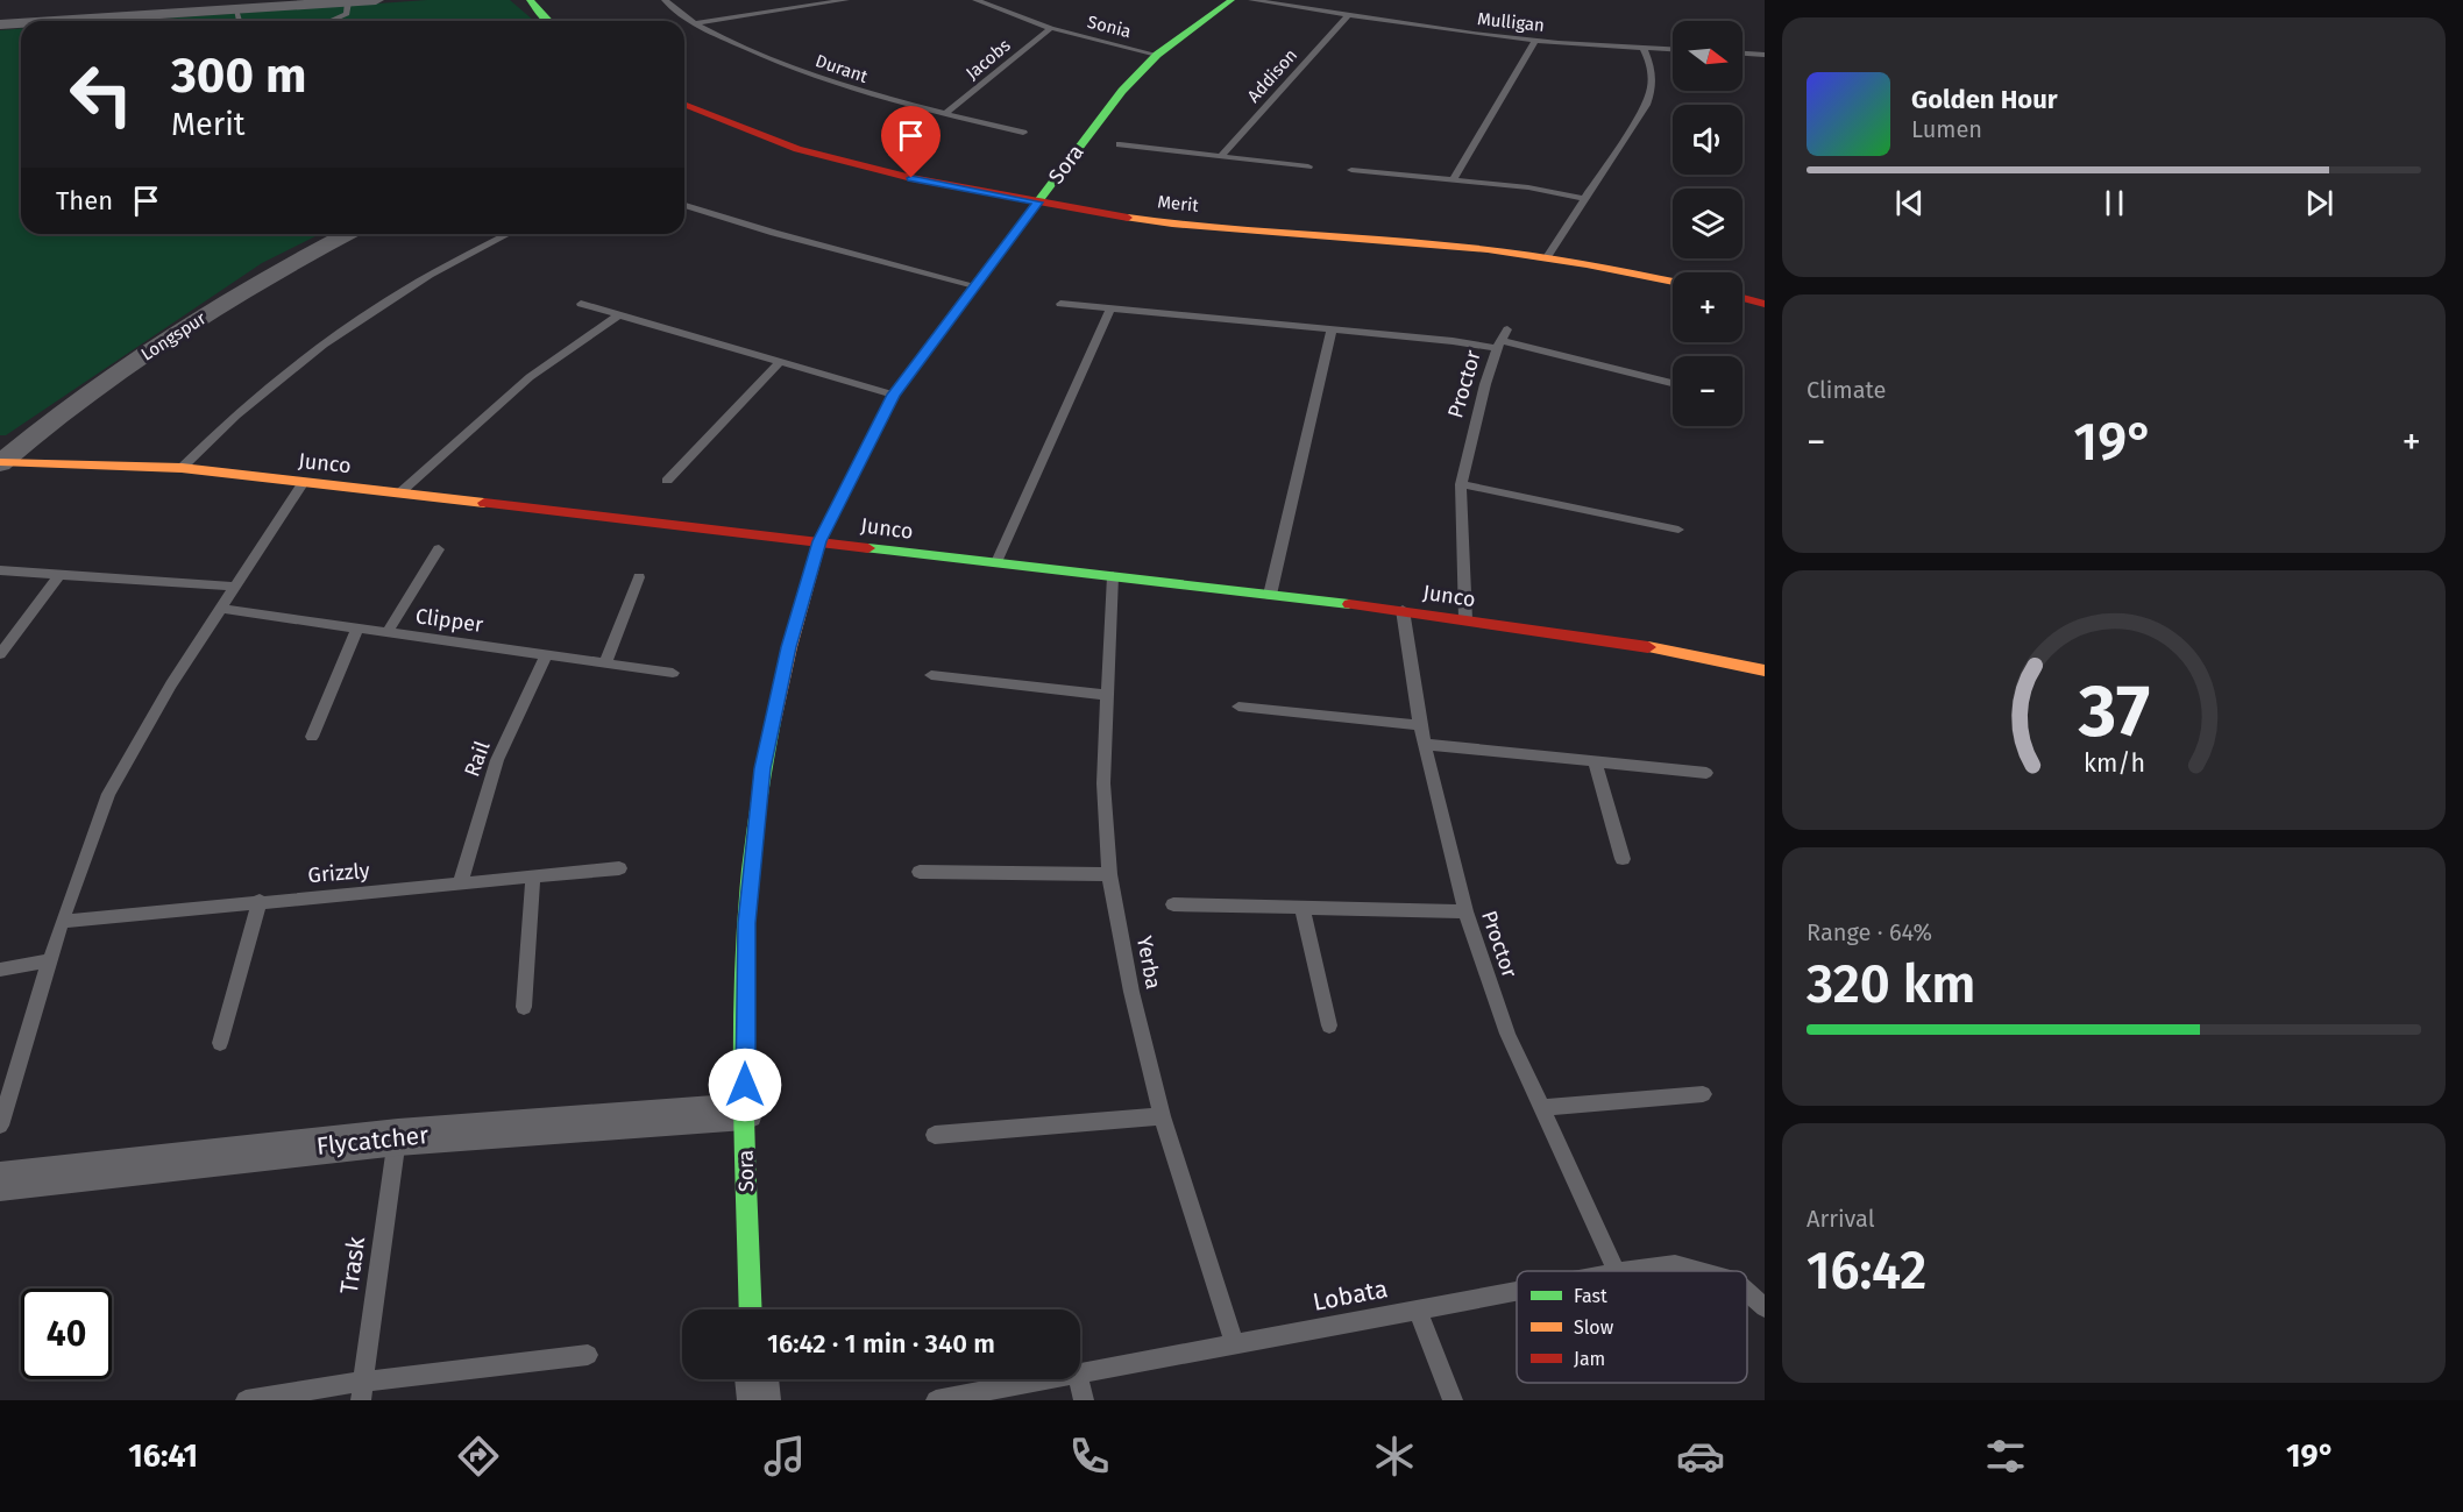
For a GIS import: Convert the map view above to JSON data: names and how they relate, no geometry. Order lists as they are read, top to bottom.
{
  "streets": {
    "street": [
      "Sora",
      "Merit",
      "Longspur",
      "Junco",
      "Flycatcher"
    ],
    "lane": [
      "Mulligan",
      "Sonia",
      "Jacobs",
      "Durant",
      "Addison",
      "Proctor",
      "Clipper",
      "Rail",
      "Grizzly",
      "Yerba",
      "Trask",
      "Lobata"
    ]
  },
  "crossings": [
    ["Mulligan", "Addison"],
    ["Sonia", "Jacobs"],
    ["Sonia", "Sora"],
    ["Jacobs", "Durant"],
    ["Sora", "Merit"],
    ["Sora", "Junco"],
    ["Sora", "Flycatcher"],
    ["Longspur", "Junco"],
    ["Proctor", "Junco"],
    ["Junco", "Yerba"],
    ["Clipper", "Rail"],
    ["Rail", "Grizzly"],
    ["Yerba", "Lobata"],
    ["Flycatcher", "Trask"]
  ],
  "legend": ["Fast", "Slow", "Jam"],
  "north": "right",
  "page": {
    "map_buttons": ["+", "−"],
    "turn": ["300 m", "Merit"],
    "song": ["Golden Hour", "Lumen"],
    "then": "Then",
    "tile": [
      "Climate",
      ["Range · 64%", "320 km"],
      ["Arrival", "16:42"]
    ],
    "heat": ["−", "19°", "+"],
    "limit": "40",
    "trip": "16:42 · 1 min · 340 m",
    "tabs": ["16:41", "19°"],
    "gauge": ["37", "km/h"]
  }
}
